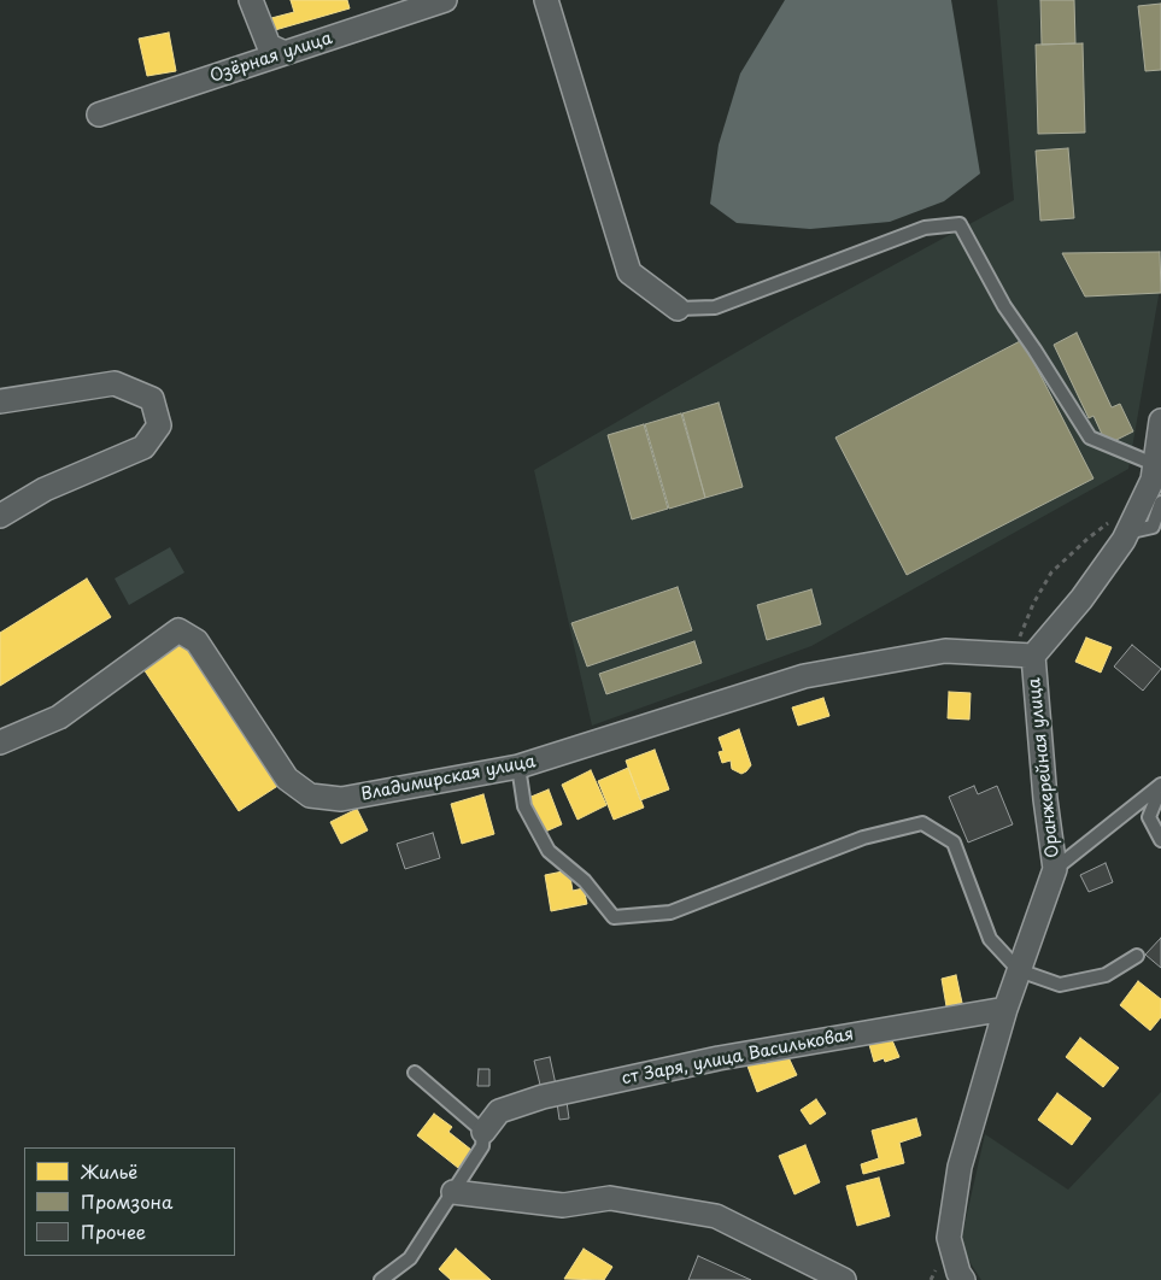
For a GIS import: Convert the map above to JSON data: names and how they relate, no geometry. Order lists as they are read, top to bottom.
{
  "streets": {
    "street": [
      "Озёрная улица",
      "Оранжерейная улица",
      "Владимирская улица",
      "ст Заря, улица Васильковая"
    ]
  },
  "crossings": [
    ["Оранжерейная улица", "Владимирская улица"],
    ["Оранжерейная улица", "ст Заря, улица Васильковая"]
  ],
  "legend": ["Жильё", "Промзона", "Прочее"]
}
